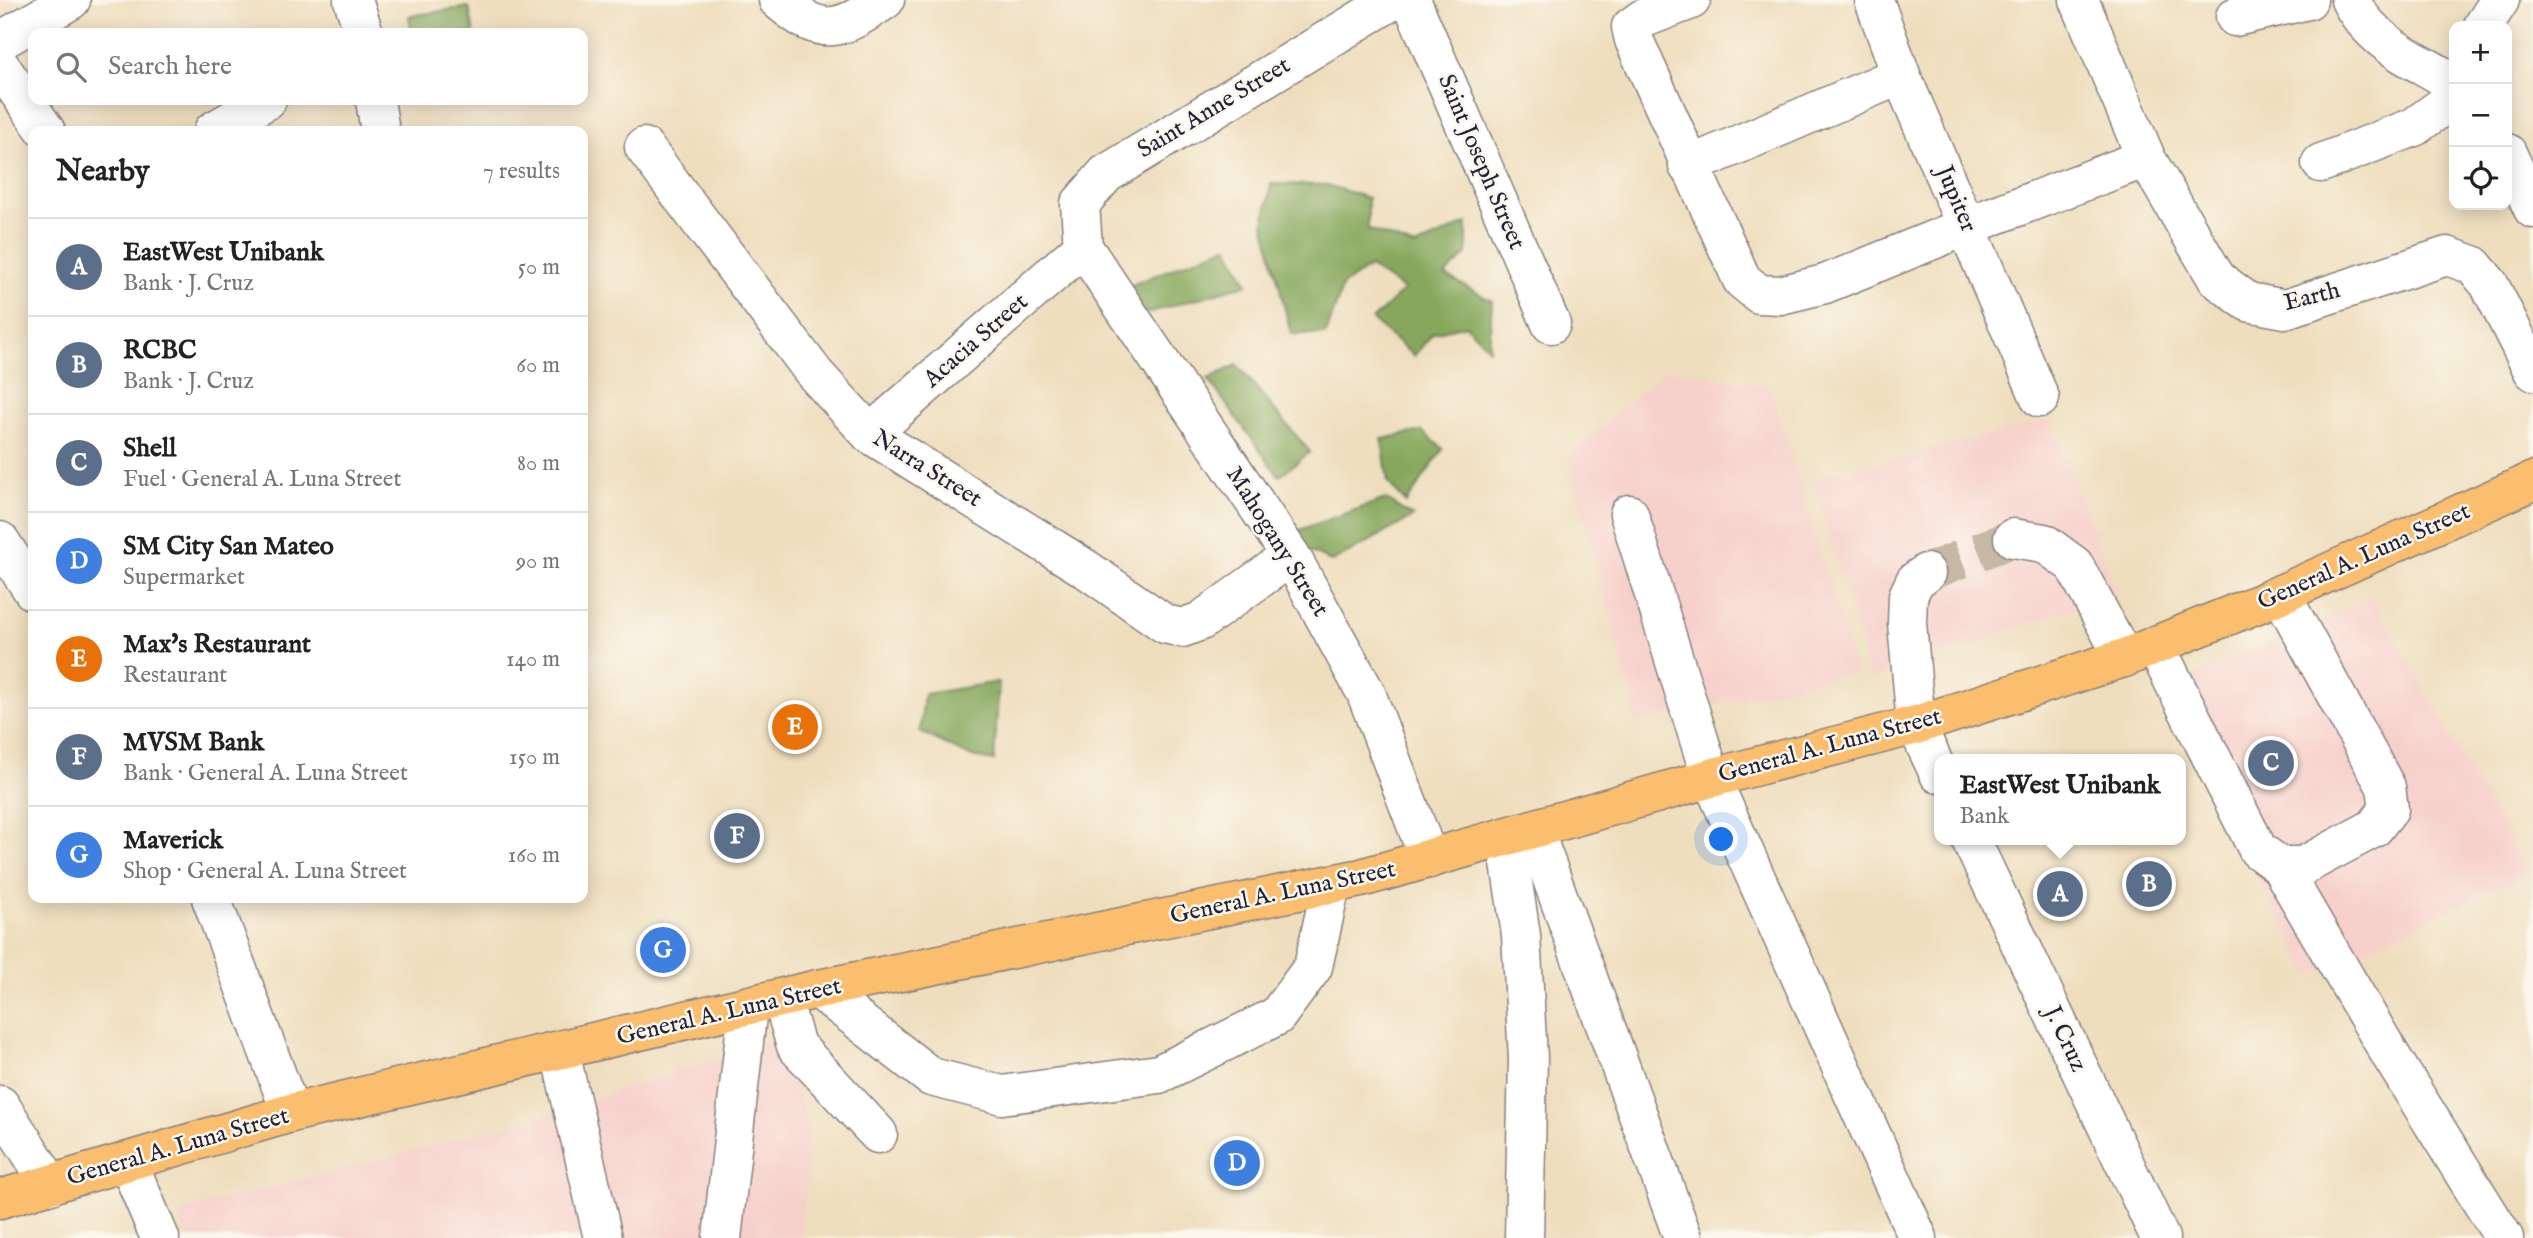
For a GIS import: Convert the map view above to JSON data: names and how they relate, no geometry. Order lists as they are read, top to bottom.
{
  "streets": {
    "main road": ["General A. Luna Street"],
    "street": [
      "Saint Anne Street",
      "Saint Joseph Street",
      "Jupiter",
      "Earth",
      "Acacia Street",
      "Narra Street",
      "Mahogany Street",
      "J. Cruz"
    ]
  },
  "crossings": [
    ["Saint Anne Street", "Acacia Street"],
    ["Saint Anne Street", "Mahogany Street"],
    ["Acacia Street", "Narra Street"],
    ["Acacia Street", "Mahogany Street"],
    ["Narra Street", "Mahogany Street"],
    ["Mahogany Street", "General A. Luna Street"]
  ],
  "page": {
    "map_buttons": ["+", "−"],
    "search": "Search here",
    "heading": ["Nearby", "7 results"],
    "list": [
      {
        "mark": "A",
        "name": "EastWest Unibank",
        "note": "Bank · J. Cruz",
        "value": "50 m"
      },
      {
        "mark": "B",
        "name": "RCBC",
        "note": "Bank · J. Cruz",
        "value": "60 m"
      },
      {
        "mark": "C",
        "name": "Shell",
        "note": "Fuel · General A. Luna Street",
        "value": "80 m"
      },
      {
        "mark": "D",
        "name": "SM City San Mateo",
        "note": "Supermarket",
        "value": "90 m"
      },
      {
        "mark": "E",
        "name": "Max's Restaurant",
        "note": "Restaurant",
        "value": "140 m"
      },
      {
        "mark": "F",
        "name": "MVSM Bank",
        "note": "Bank · General A. Luna Street",
        "value": "150 m"
      },
      {
        "mark": "G",
        "name": "Maverick",
        "note": "Shop · General A. Luna Street",
        "value": "160 m"
      }
    ],
    "pins": [
      "E",
      "C",
      "F",
      "B",
      "A",
      "G",
      "D"
    ],
    "popup": ["EastWest Unibank", "Bank"]
  }
}
